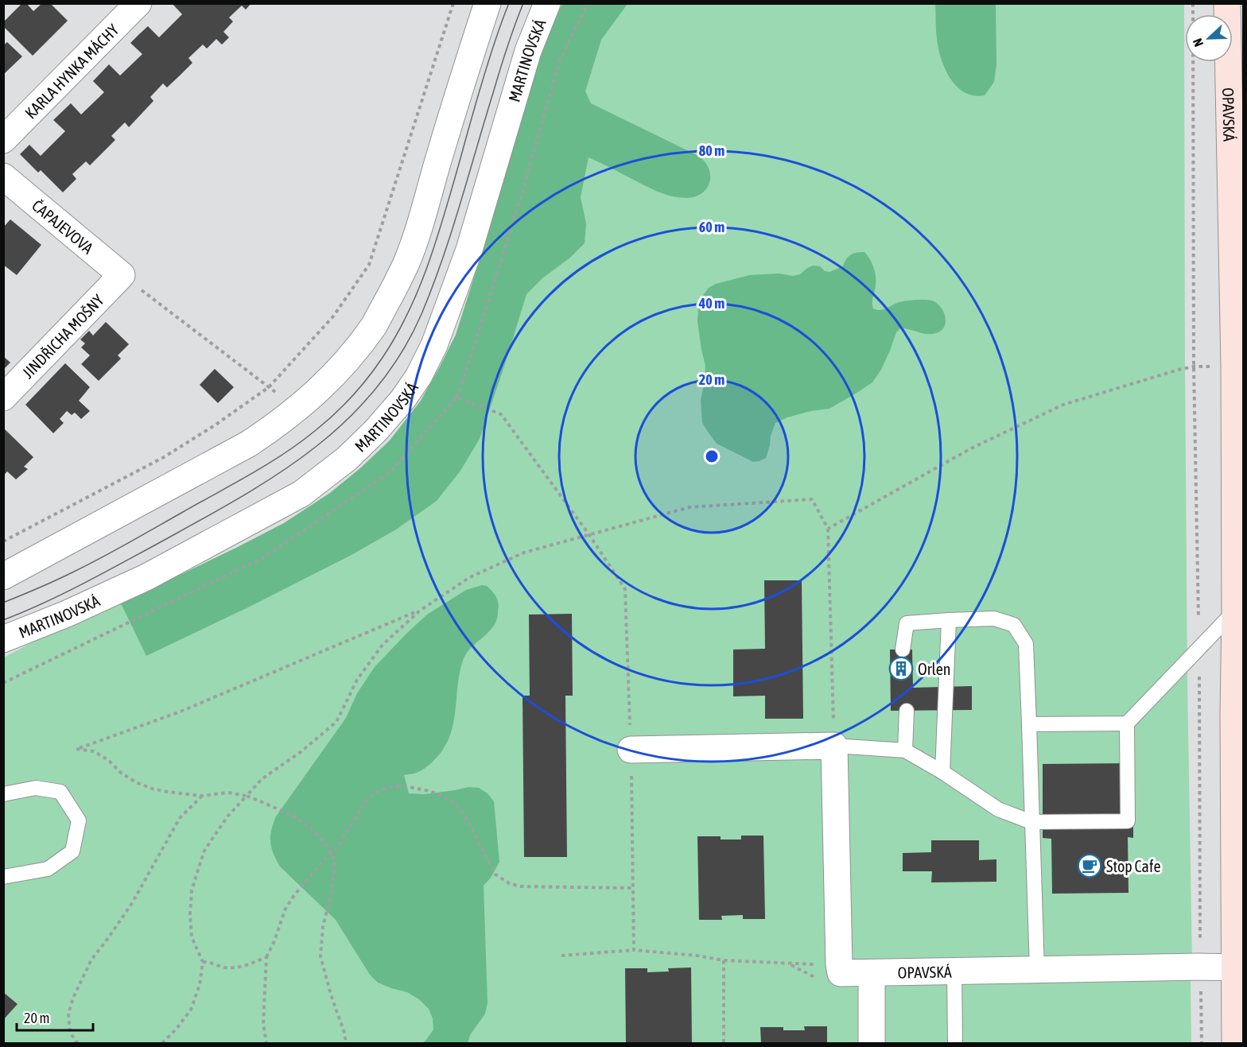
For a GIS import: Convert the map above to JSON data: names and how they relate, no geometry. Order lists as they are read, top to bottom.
{
  "streets": {
    "main road": ["OPAVSKÁ"],
    "street": [
      "MARTINOVSKÁ",
      "KARLA HYNKA MÁCHY",
      "ČAPAJEVOVA",
      "JINDŘICHA MOŠNY"
    ]
  },
  "crossings": [
    ["ČAPAJEVOVA", "JINDŘICHA MOŠNY"]
  ],
  "places": {
    "building": ["Orlen"],
    "cafe": ["Stop Cafe"]
  },
  "scale_bar": "20 m",
  "north": "left",
  "rings": [
    "80 m",
    "60 m",
    "40 m",
    "20 m"
  ]
}
